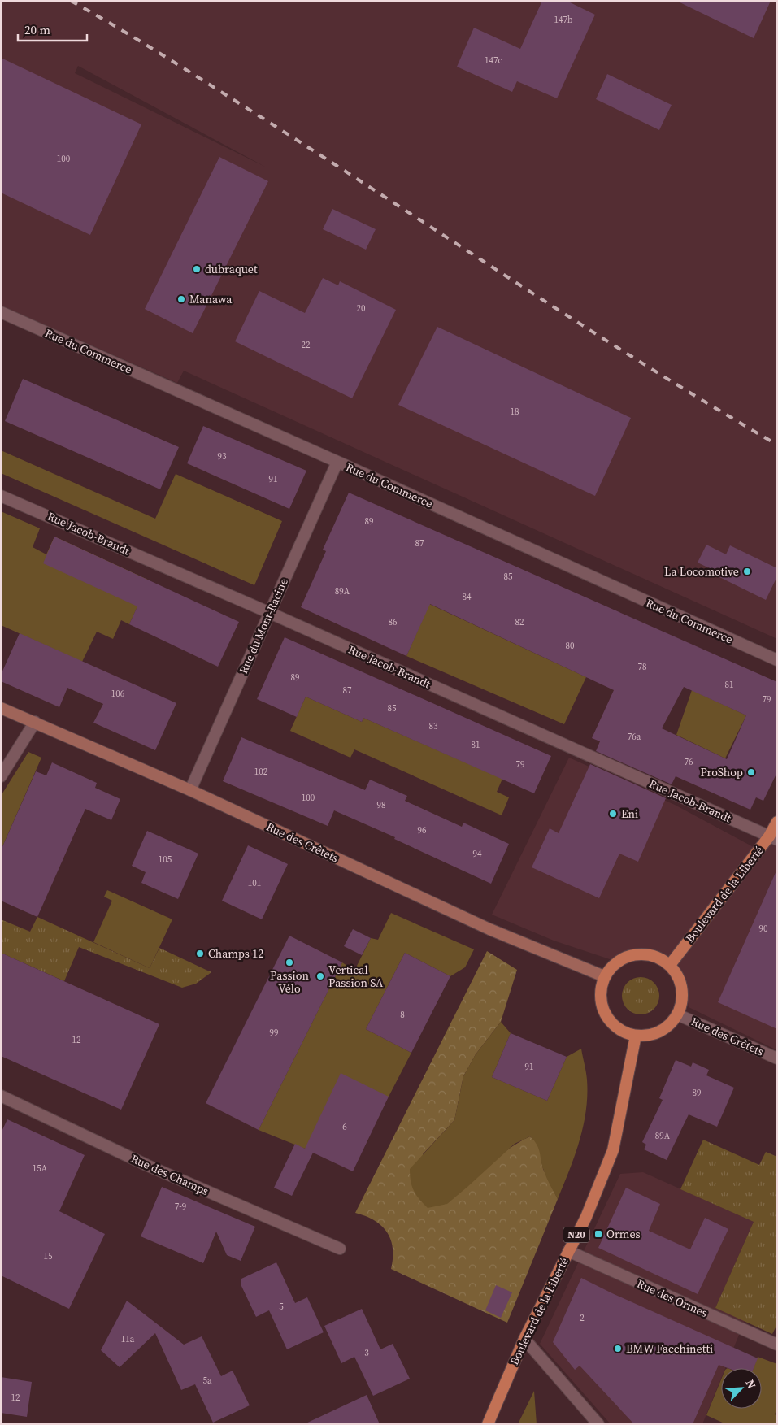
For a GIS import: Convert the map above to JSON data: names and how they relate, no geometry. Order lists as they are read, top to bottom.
{
  "streets": {
    "main road": ["Rue des Crêtets", "Boulevard de la Liberté", "N20"],
    "street": [
      "Rue du Commerce",
      "Rue Jacob-Brandt",
      "Rue du Mont-Racine",
      "Rue des Champs",
      "Rue des Ormes"
    ]
  },
  "crossings": [
    ["Rue du Commerce", "Rue du Mont-Racine"],
    ["Rue Jacob-Brandt", "Rue du Mont-Racine"],
    ["Rue Jacob-Brandt", "Boulevard de la Liberté"],
    ["Rue du Mont-Racine", "Rue des Crêtets"],
    ["Rue des Crêtets", "Boulevard de la Liberté"],
    ["Boulevard de la Liberté", "Rue des Ormes"]
  ],
  "places": {
    "other": [
      "dubraquet",
      "Manawa",
      "La Locomotive",
      "ProShop",
      "Eni",
      "Champs 12",
      "Passion Vélo",
      "Vertical Passion SA",
      "BMW Facchinetti"
    ],
    "transit": ["Ormes"]
  },
  "house_numbers": [
    "147b",
    "147c",
    "100",
    "20",
    "22",
    "18",
    "93",
    "91",
    "89",
    "87",
    "85",
    "89A",
    "84",
    "86",
    "82",
    "80",
    "78",
    "89",
    "81",
    "87",
    "106",
    "79",
    "85",
    "83",
    "76a",
    "81",
    "76",
    "79",
    "102",
    "100",
    "98",
    "96",
    "94",
    "105",
    "101",
    "90",
    "8",
    "99",
    "12",
    "91",
    "89",
    "6",
    "89A",
    "15A",
    "7-9",
    "15",
    "5",
    "2",
    "11a",
    "3",
    "5a",
    "12"
  ],
  "scale_bar": "20 m",
  "north": "top right"
}
